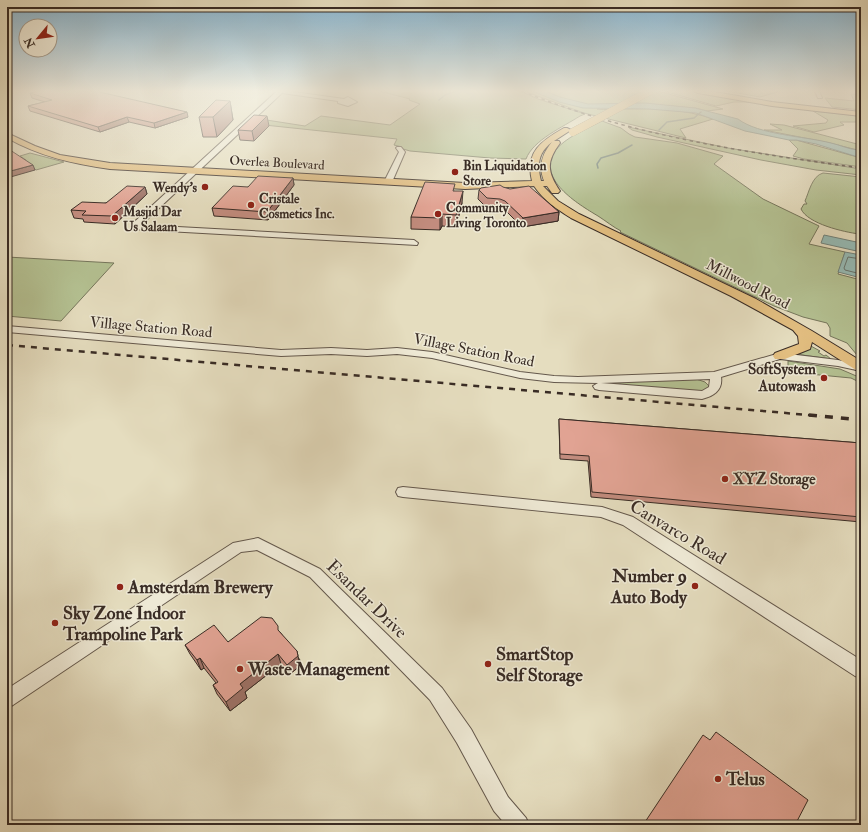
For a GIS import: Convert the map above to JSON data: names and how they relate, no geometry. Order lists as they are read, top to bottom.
{
  "streets": {
    "main road": ["Overlea Boulevard", "Millwood Road"],
    "street": ["Village Station Road", "Canvarco Road", "Esandar Drive"]
  },
  "crossings": [
    ["Overlea Boulevard", "Millwood Road"],
    ["Millwood Road", "Village Station Road"]
  ],
  "places": [
    "Bin Liquidation Store",
    "Wendy's",
    "Cristale Cosmetics Inc.",
    "Community Living Toronto",
    "Masjid Dar Us Salaam",
    "SoftSystem Autowash",
    "XYZ Storage",
    "Number 9 Auto Body",
    "Amsterdam Brewery",
    "Sky Zone Indoor Trampoline Park",
    "SmartStop Self Storage",
    "Waste Management",
    "Telus"
  ],
  "north": "bottom left"
}
